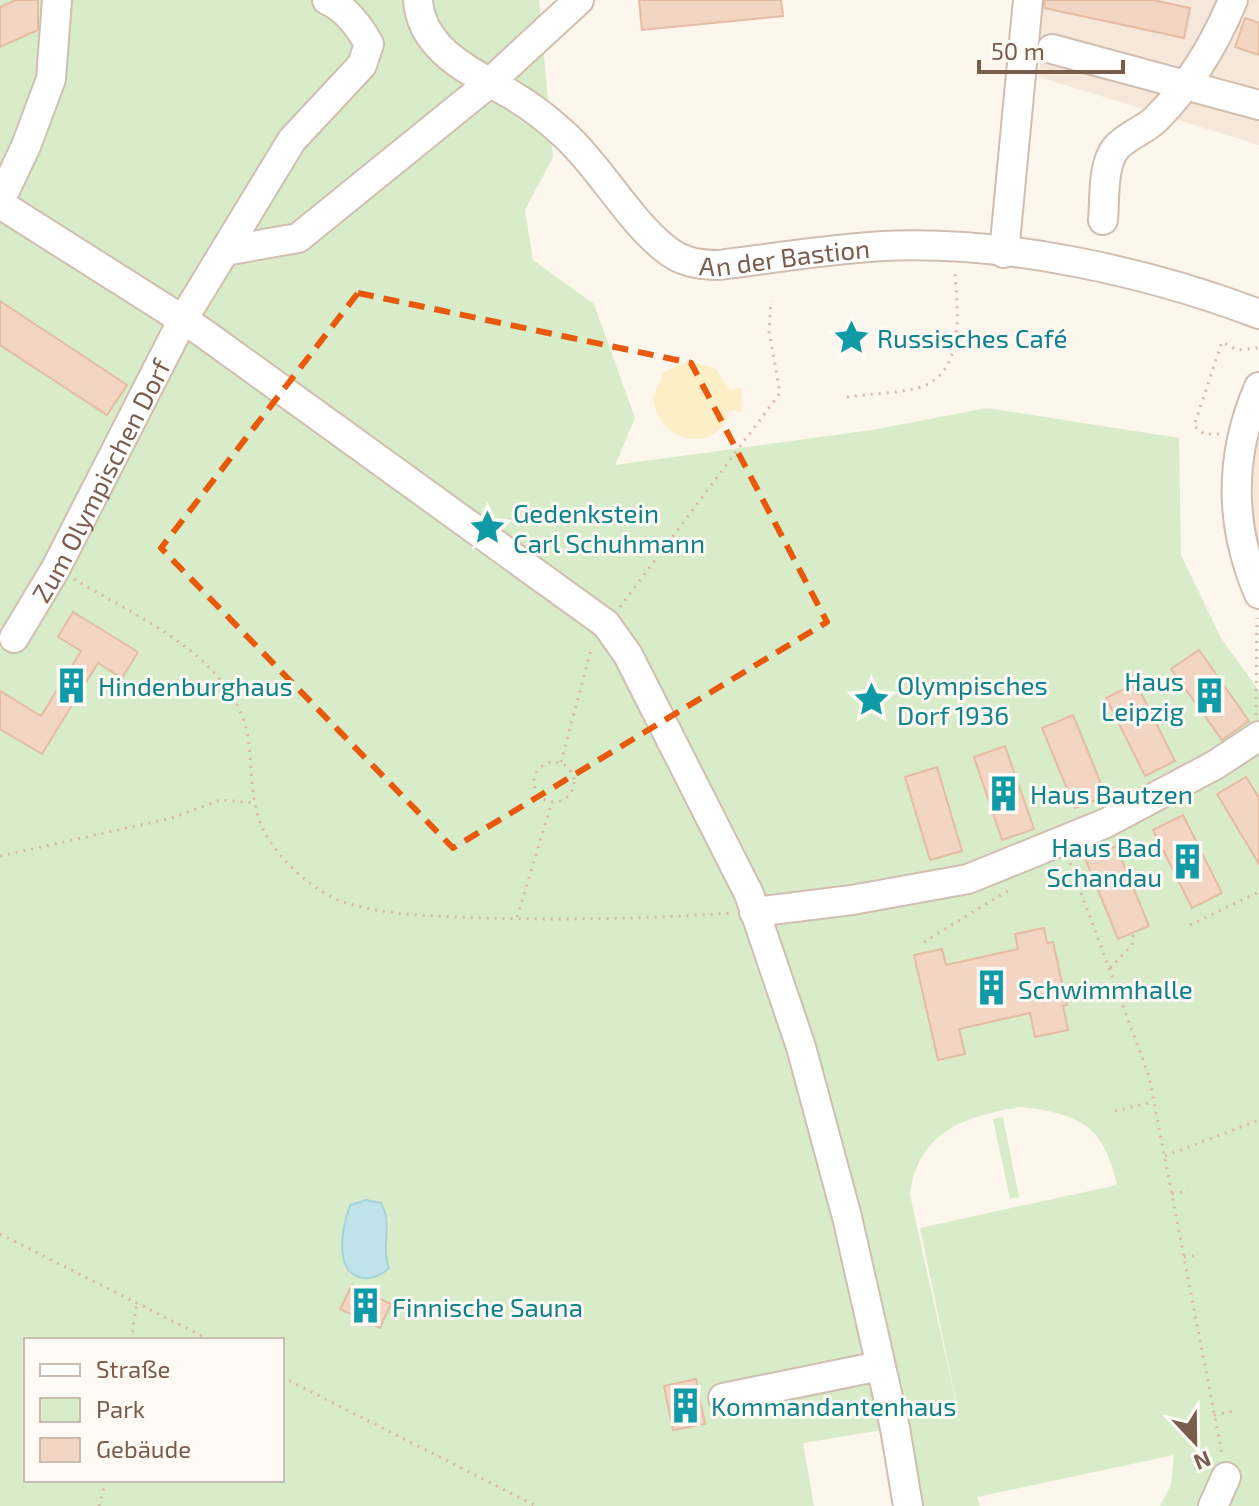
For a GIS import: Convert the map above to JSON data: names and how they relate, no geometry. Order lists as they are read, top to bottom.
{
  "streets": {
    "street": ["An der Bastion", "Zum Olympischen Dorf"]
  },
  "places": {
    "place": ["Russisches Café", "Gedenkstein Carl Schuhmann", "Olympisches Dorf 1936"],
    "building": [
      "Hindenburghaus",
      "Haus Leipzig",
      "Haus Bautzen",
      "Haus Bad Schandau",
      "Schwimmhalle",
      "Finnische Sauna",
      "Kommandantenhaus"
    ]
  },
  "legend": ["Straße", "Park", "Gebäude"],
  "scale_bar": "50 m",
  "north": "bottom"
}
